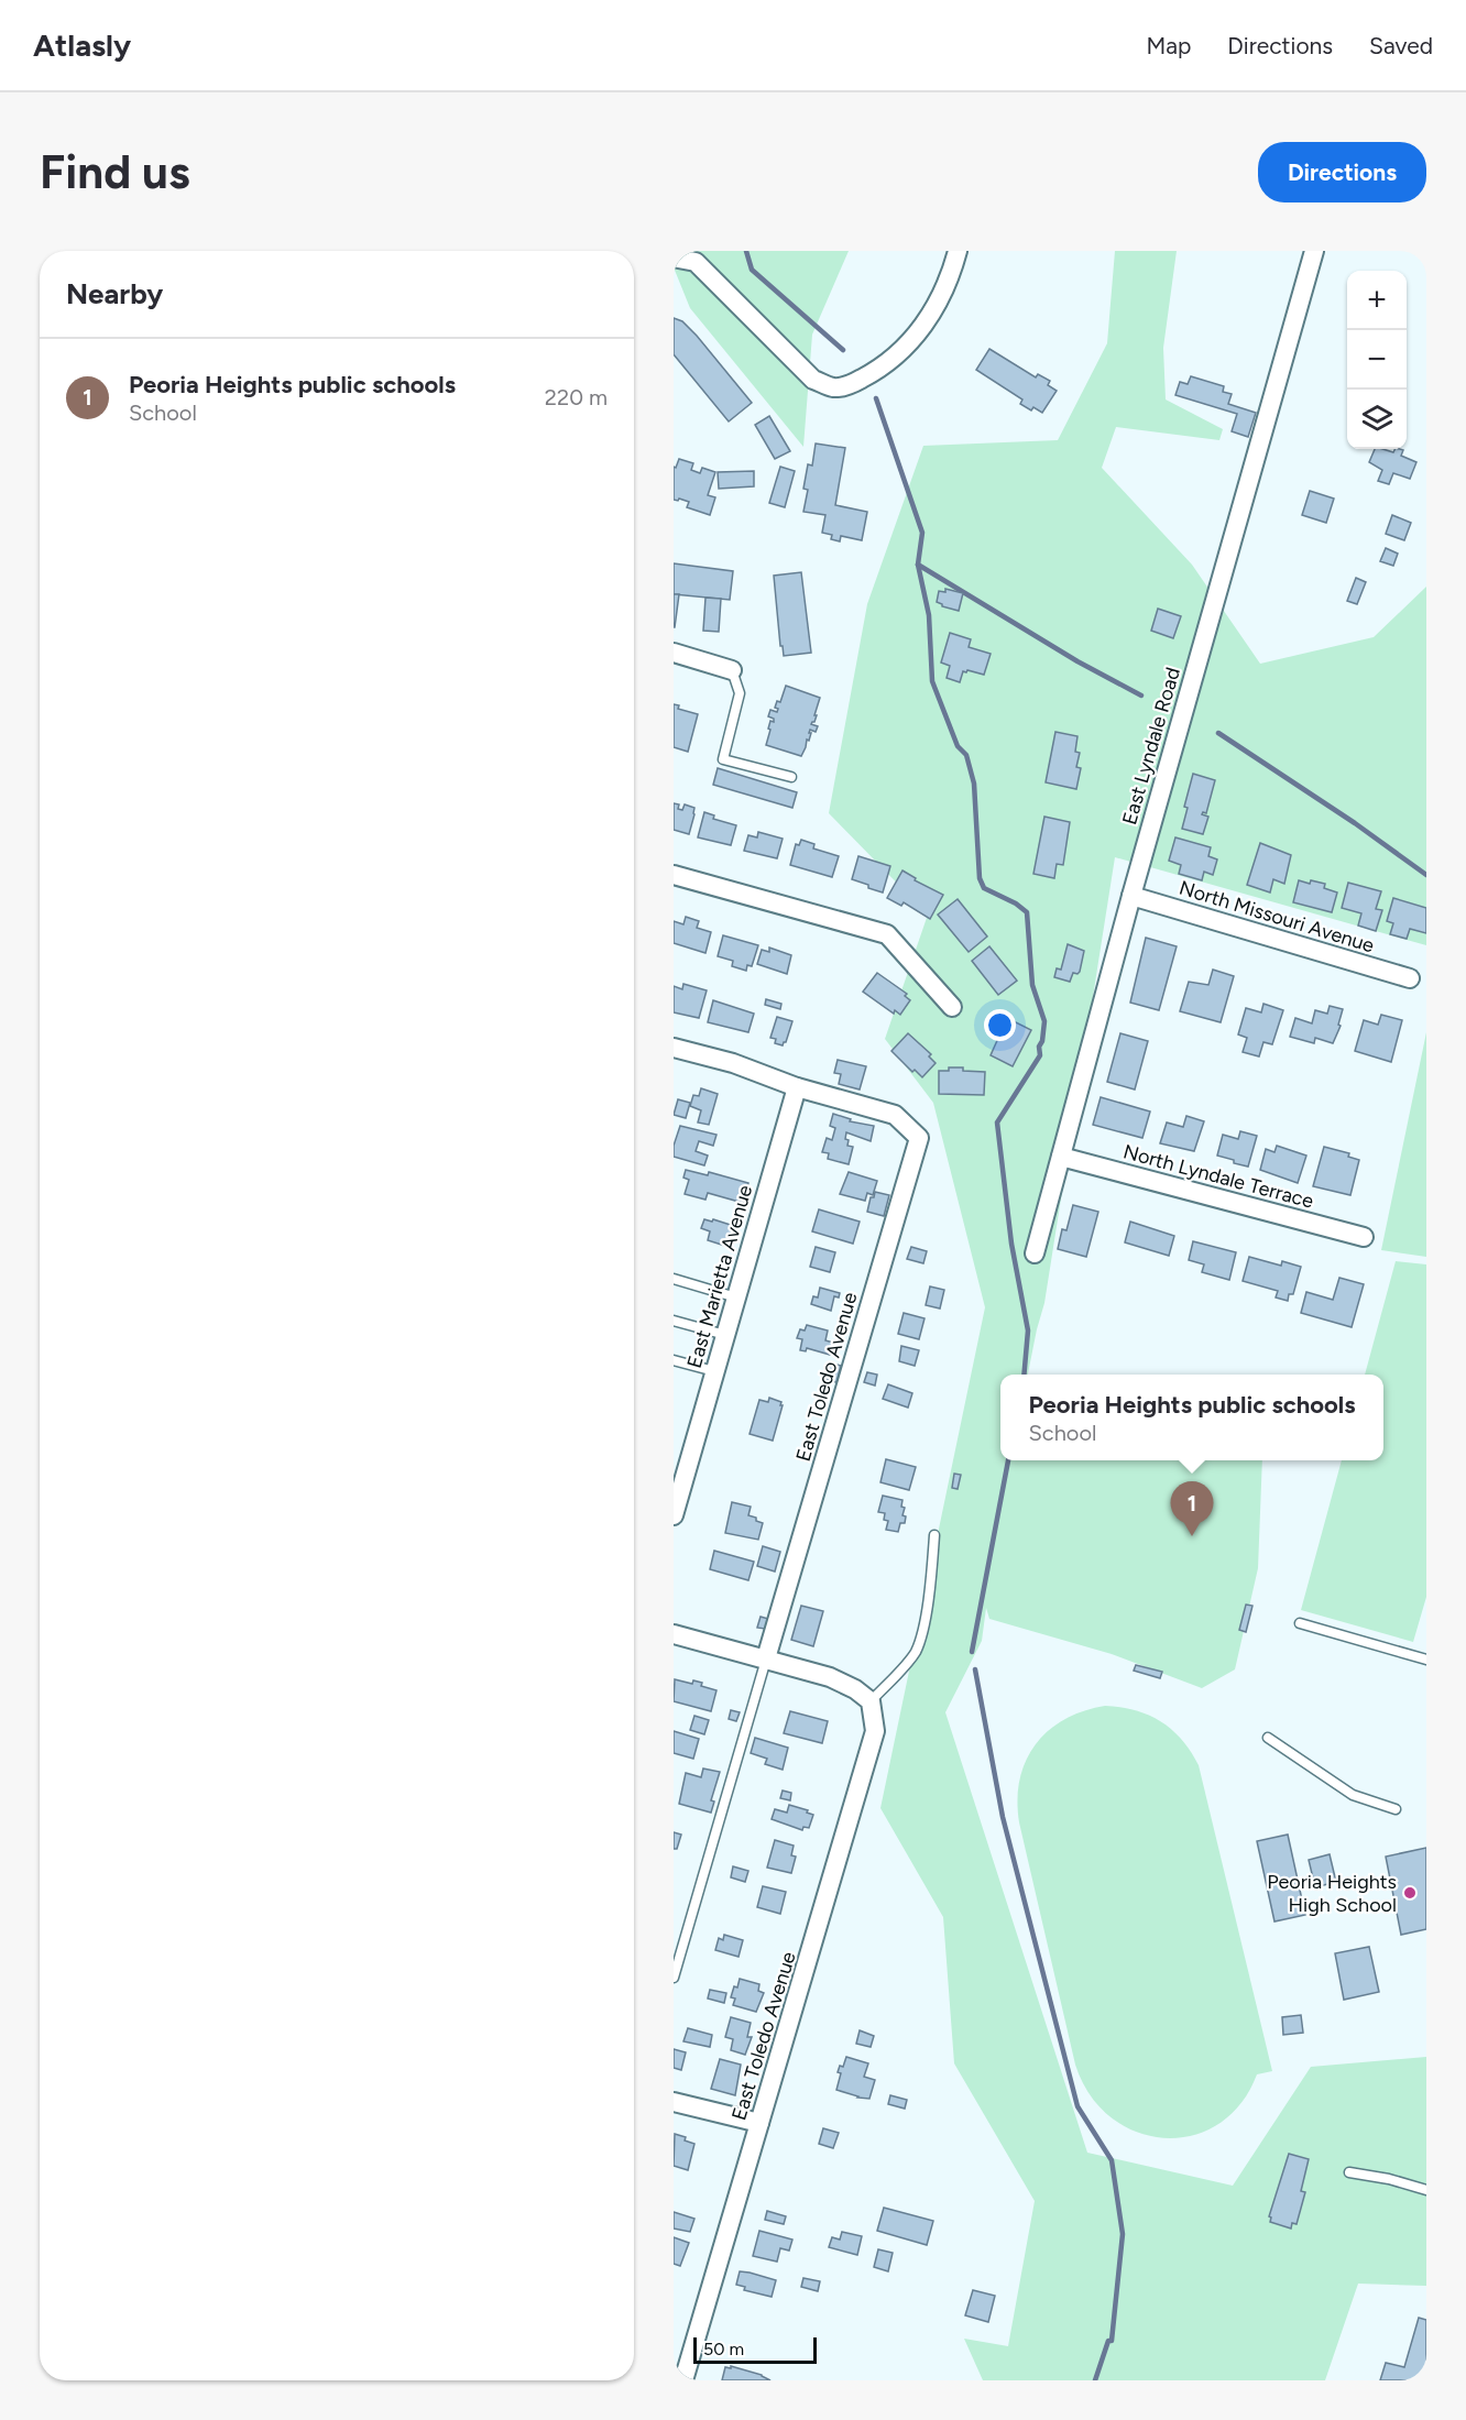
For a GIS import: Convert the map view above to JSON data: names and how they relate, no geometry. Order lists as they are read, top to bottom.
{
  "streets": {
    "street": [
      "East Lyndale Road",
      "North Missouri Avenue",
      "North Lyndale Terrace",
      "East Marietta Avenue",
      "East Toledo Avenue"
    ]
  },
  "crossings": [
    ["East Lyndale Road", "North Missouri Avenue"],
    ["East Lyndale Road", "North Lyndale Terrace"],
    ["East Marietta Avenue", "East Toledo Avenue"]
  ],
  "places": ["Peoria Heights High School"],
  "scale_bar": "50 m",
  "page": {
    "header": "Atlasly",
    "nav": ["Map", "Directions", "Saved"],
    "buttons": "Directions",
    "title": "Find us",
    "heading": "Nearby",
    "map_buttons": ["+", "−"],
    "list": [
      {
        "mark": "1",
        "name": "Peoria Heights public schools",
        "note": "School",
        "value": "220 m"
      }
    ],
    "popup": ["Peoria Heights public schools", "School"],
    "pins": "1",
    "scale": "50 m"
  }
}
